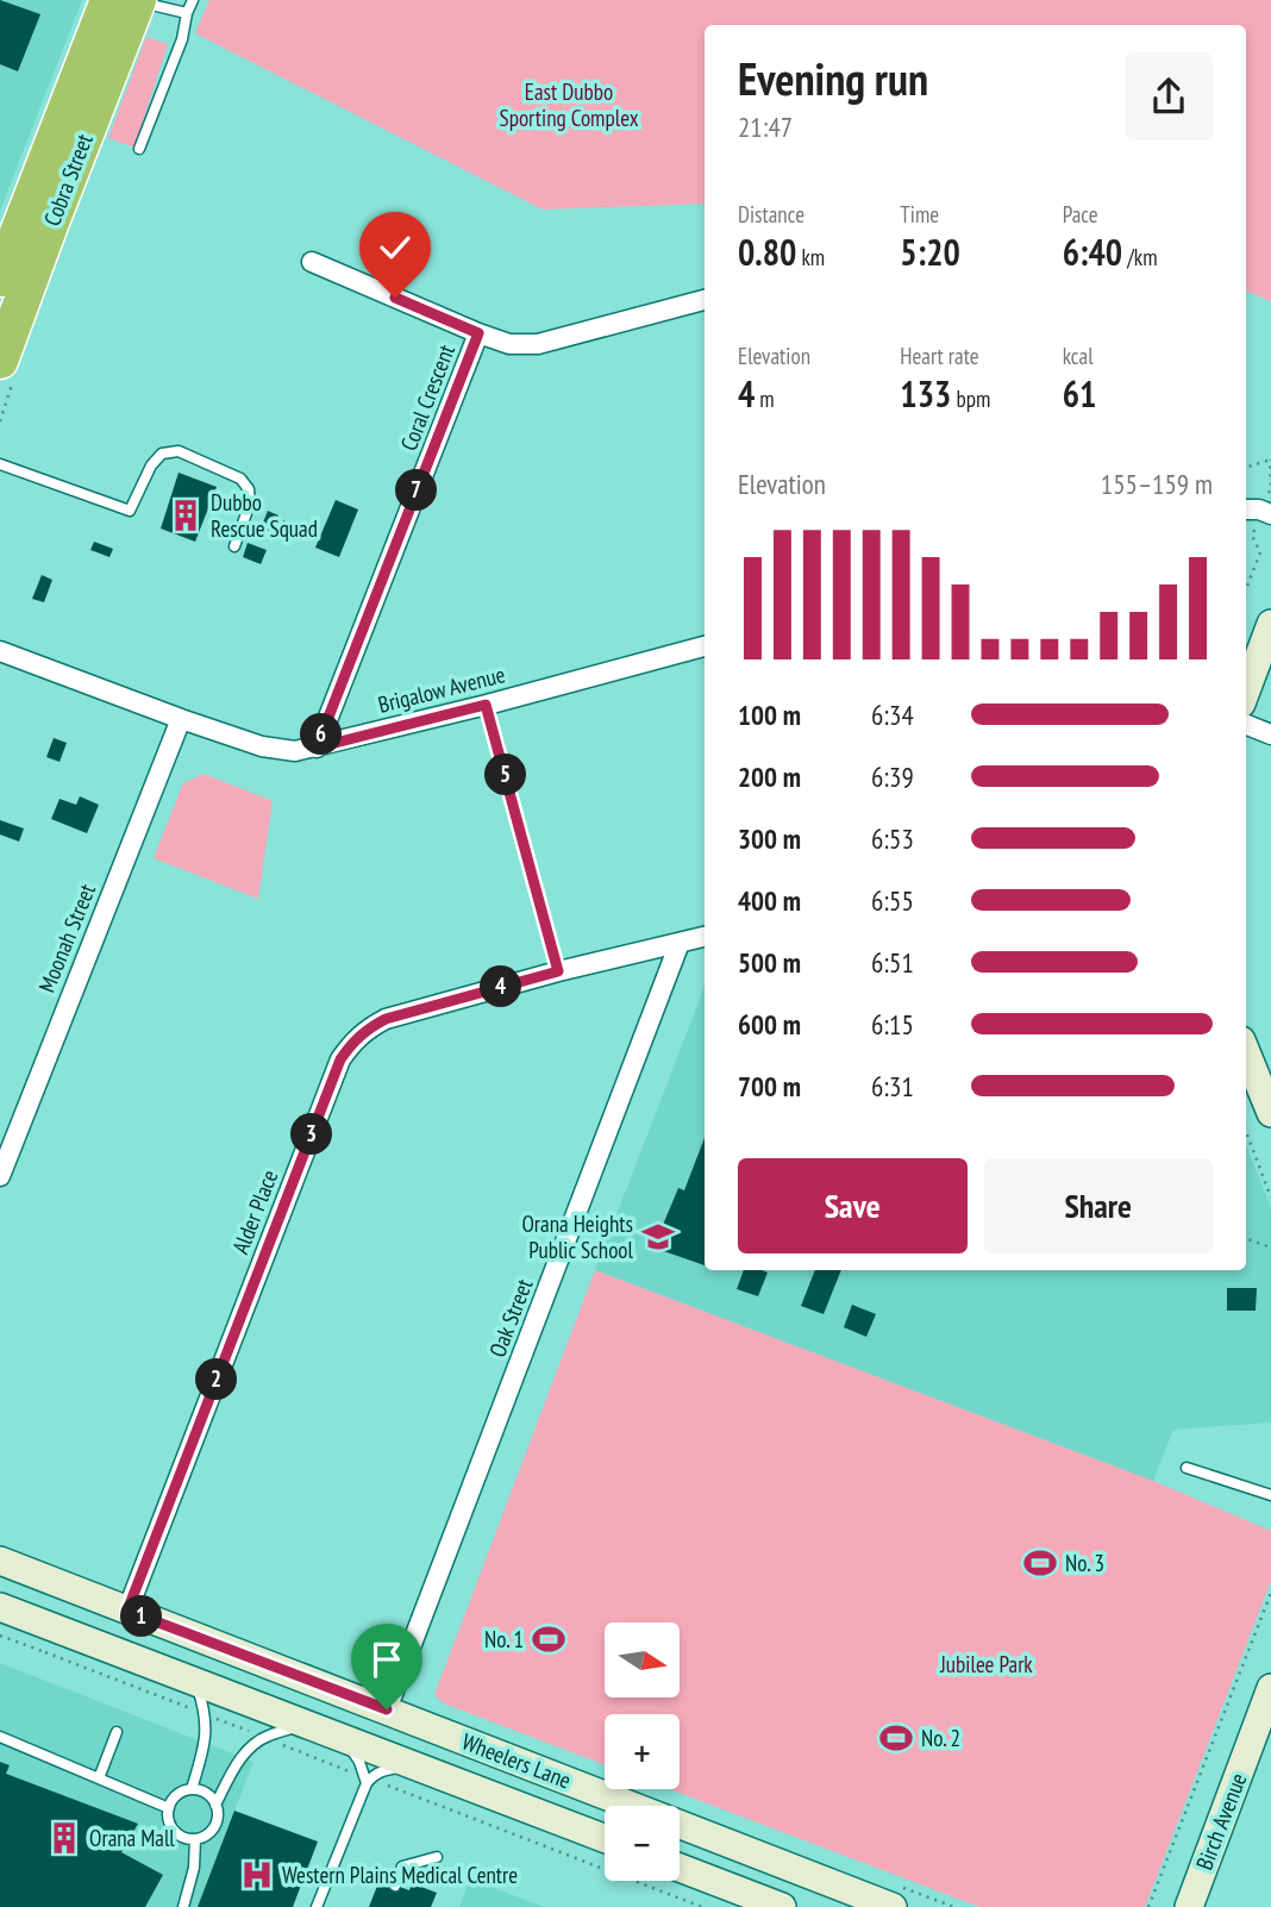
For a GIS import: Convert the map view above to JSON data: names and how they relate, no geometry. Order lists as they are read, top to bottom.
{
  "streets": {
    "highway": ["Cobra Street"],
    "main road": ["Wheelers Lane", "Birch Avenue"],
    "street": [
      "Coral Crescent",
      "Brigalow Avenue",
      "Moonah Street",
      "Alder Place",
      "Oak Street"
    ]
  },
  "crossings": [
    ["Coral Crescent", "Brigalow Avenue"],
    ["Brigalow Avenue", "Moonah Street"],
    ["Alder Place", "Oak Street"],
    ["Alder Place", "Wheelers Lane"],
    ["Oak Street", "Wheelers Lane"]
  ],
  "parks": ["East Dubbo Sporting Complex", "Jubilee Park"],
  "places": {
    "building": ["Dubbo Rescue Squad", "Orana Mall"],
    "school or university": ["Orana Heights Public School"],
    "sports": ["No. 3", "No. 1", "No. 2"],
    "hospital": ["Western Plains Medical Centre"]
  },
  "north": "right",
  "page": {
    "heading": ["Evening run", "21:47"],
    "stats": [
      ["Distance", "0.80 km"],
      ["Time", "5:20"],
      ["Pace", "6:40 /km"],
      ["Elevation", "4 m"],
      ["Heart rate", "133 bpm"],
      ["kcal", "61"]
    ],
    "chart": ["Elevation", "155–159 m"],
    "pins": [
      "7",
      "6",
      "5",
      "4",
      "3",
      "2",
      "1"
    ],
    "list": [
      {
        "name": "100 m",
        "note": "6:34"
      },
      {
        "name": "200 m",
        "note": "6:39"
      },
      {
        "name": "300 m",
        "note": "6:53"
      },
      {
        "name": "400 m",
        "note": "6:55"
      },
      {
        "name": "500 m",
        "note": "6:51"
      },
      {
        "name": "600 m",
        "note": "6:15"
      },
      {
        "name": "700 m",
        "note": "6:31"
      }
    ],
    "buttons": ["Save", "Share"],
    "map_buttons": ["+", "−"]
  }
}
